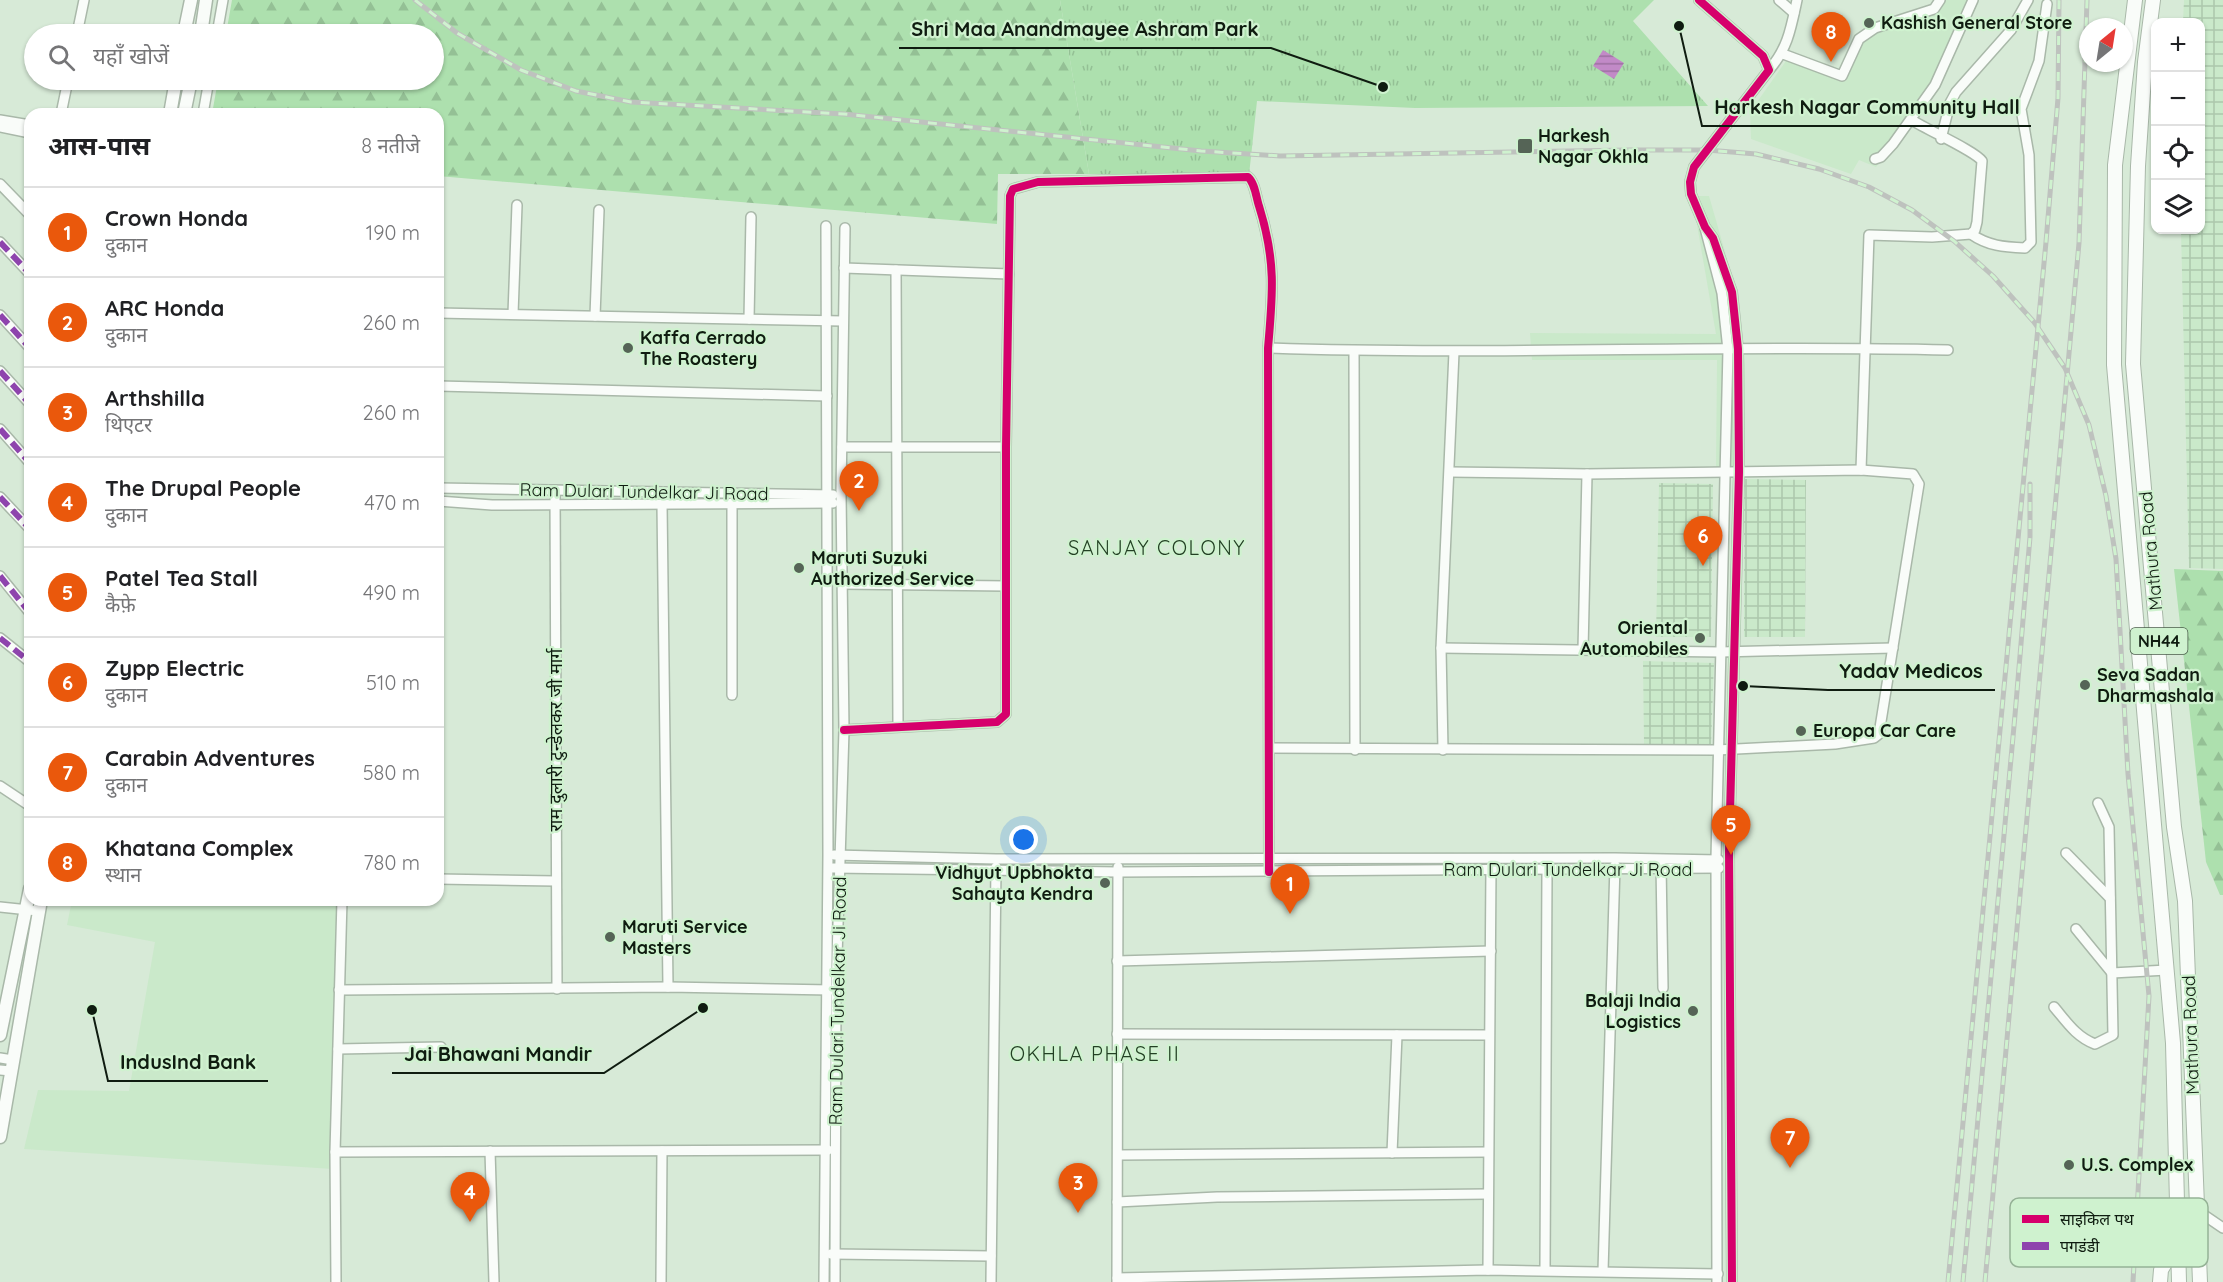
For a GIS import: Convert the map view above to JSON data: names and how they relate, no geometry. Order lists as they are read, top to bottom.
{
  "streets": {
    "highway": ["Mathura Road", "NH44"],
    "street": ["Ram Dulari Tundelkar Ji Road", "राम दुलारी टुन्डेलकर जी मार्ग"]
  },
  "crossings": [
    ["Ram Dulari Tundelkar Ji Road", "राम दुलारी टुन्डेलकर जी मार्ग"]
  ],
  "districts": ["SANJAY COLONY", "OKHLA PHASE II"],
  "places": {
    "other": [
      "Kashish General Store",
      "Harkesh Nagar Community Hall",
      "Shri Maa Anandmayee Ashram Park",
      "Kaffa Cerrado The Roastery",
      "Maruti Suzuki Authorized Service",
      "Oriental Automobiles",
      "Seva Sadan Dharmashala",
      "Yadav Medicos",
      "Europa Car Care",
      "Vidhyut Upbhokta Sahayta Kendra",
      "Maruti Service Masters",
      "Jai Bhawani Mandir",
      "IndusInd Bank",
      "Balaji India Logistics",
      "U.S. Complex"
    ],
    "transit": ["Harkesh Nagar Okhla"]
  },
  "legend": ["साइकिल पथ", "पगडंडी"],
  "north": "top right",
  "page": {
    "pins": [
      "8",
      "2",
      "6",
      "5",
      "1",
      "7",
      "3",
      "4"
    ],
    "map_buttons": ["+", "−"],
    "search": "यहाँ खोजें",
    "heading": ["आस-पास", "8 नतीजे"],
    "list": [
      {
        "mark": "1",
        "name": "Crown Honda",
        "note": "दुकान",
        "value": "190 m"
      },
      {
        "mark": "2",
        "name": "ARC Honda",
        "note": "दुकान",
        "value": "260 m"
      },
      {
        "mark": "3",
        "name": "Arthshilla",
        "note": "थिएटर",
        "value": "260 m"
      },
      {
        "mark": "4",
        "name": "The Drupal People",
        "note": "दुकान",
        "value": "470 m"
      },
      {
        "mark": "5",
        "name": "Patel Tea Stall",
        "note": "कैफ़े",
        "value": "490 m"
      },
      {
        "mark": "6",
        "name": "Zypp Electric",
        "note": "दुकान",
        "value": "510 m"
      },
      {
        "mark": "7",
        "name": "Carabin Adventures",
        "note": "दुकान",
        "value": "580 m"
      },
      {
        "mark": "8",
        "name": "Khatana Complex",
        "note": "स्थान",
        "value": "780 m"
      }
    ]
  }
}
